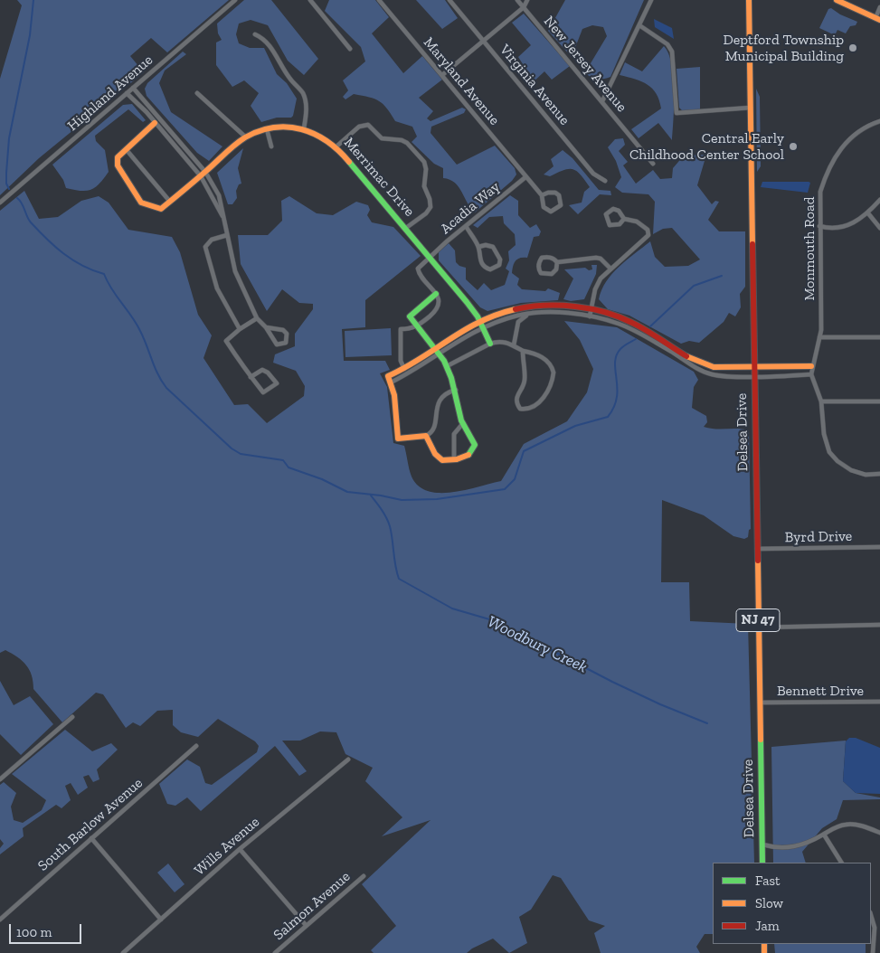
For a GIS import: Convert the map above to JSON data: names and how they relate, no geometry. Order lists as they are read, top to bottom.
{
  "streets": {
    "street": [
      "New Jersey Avenue",
      "Maryland Avenue",
      "Virginia Avenue",
      "Highland Avenue",
      "Merrimac Drive",
      "Acadia Way",
      "Monmouth Road",
      "Delsea Drive",
      "Byrd Drive",
      "NJ 47",
      "Bennett Drive",
      "South Barlow Avenue",
      "Wills Avenue",
      "Salmon Avenue"
    ]
  },
  "crossings": [
    ["Maryland Avenue", "Acadia Way"],
    ["Merrimac Drive", "Acadia Way"],
    ["Delsea Drive", "Byrd Drive"],
    ["Delsea Drive", "Bennett Drive"]
  ],
  "water": ["Woodbury Creek"],
  "places": ["Deptford Township Municipal Building", "Central Early Childhood Center School"],
  "legend": ["Fast", "Slow", "Jam"],
  "scale_bar": "100 m"
}
